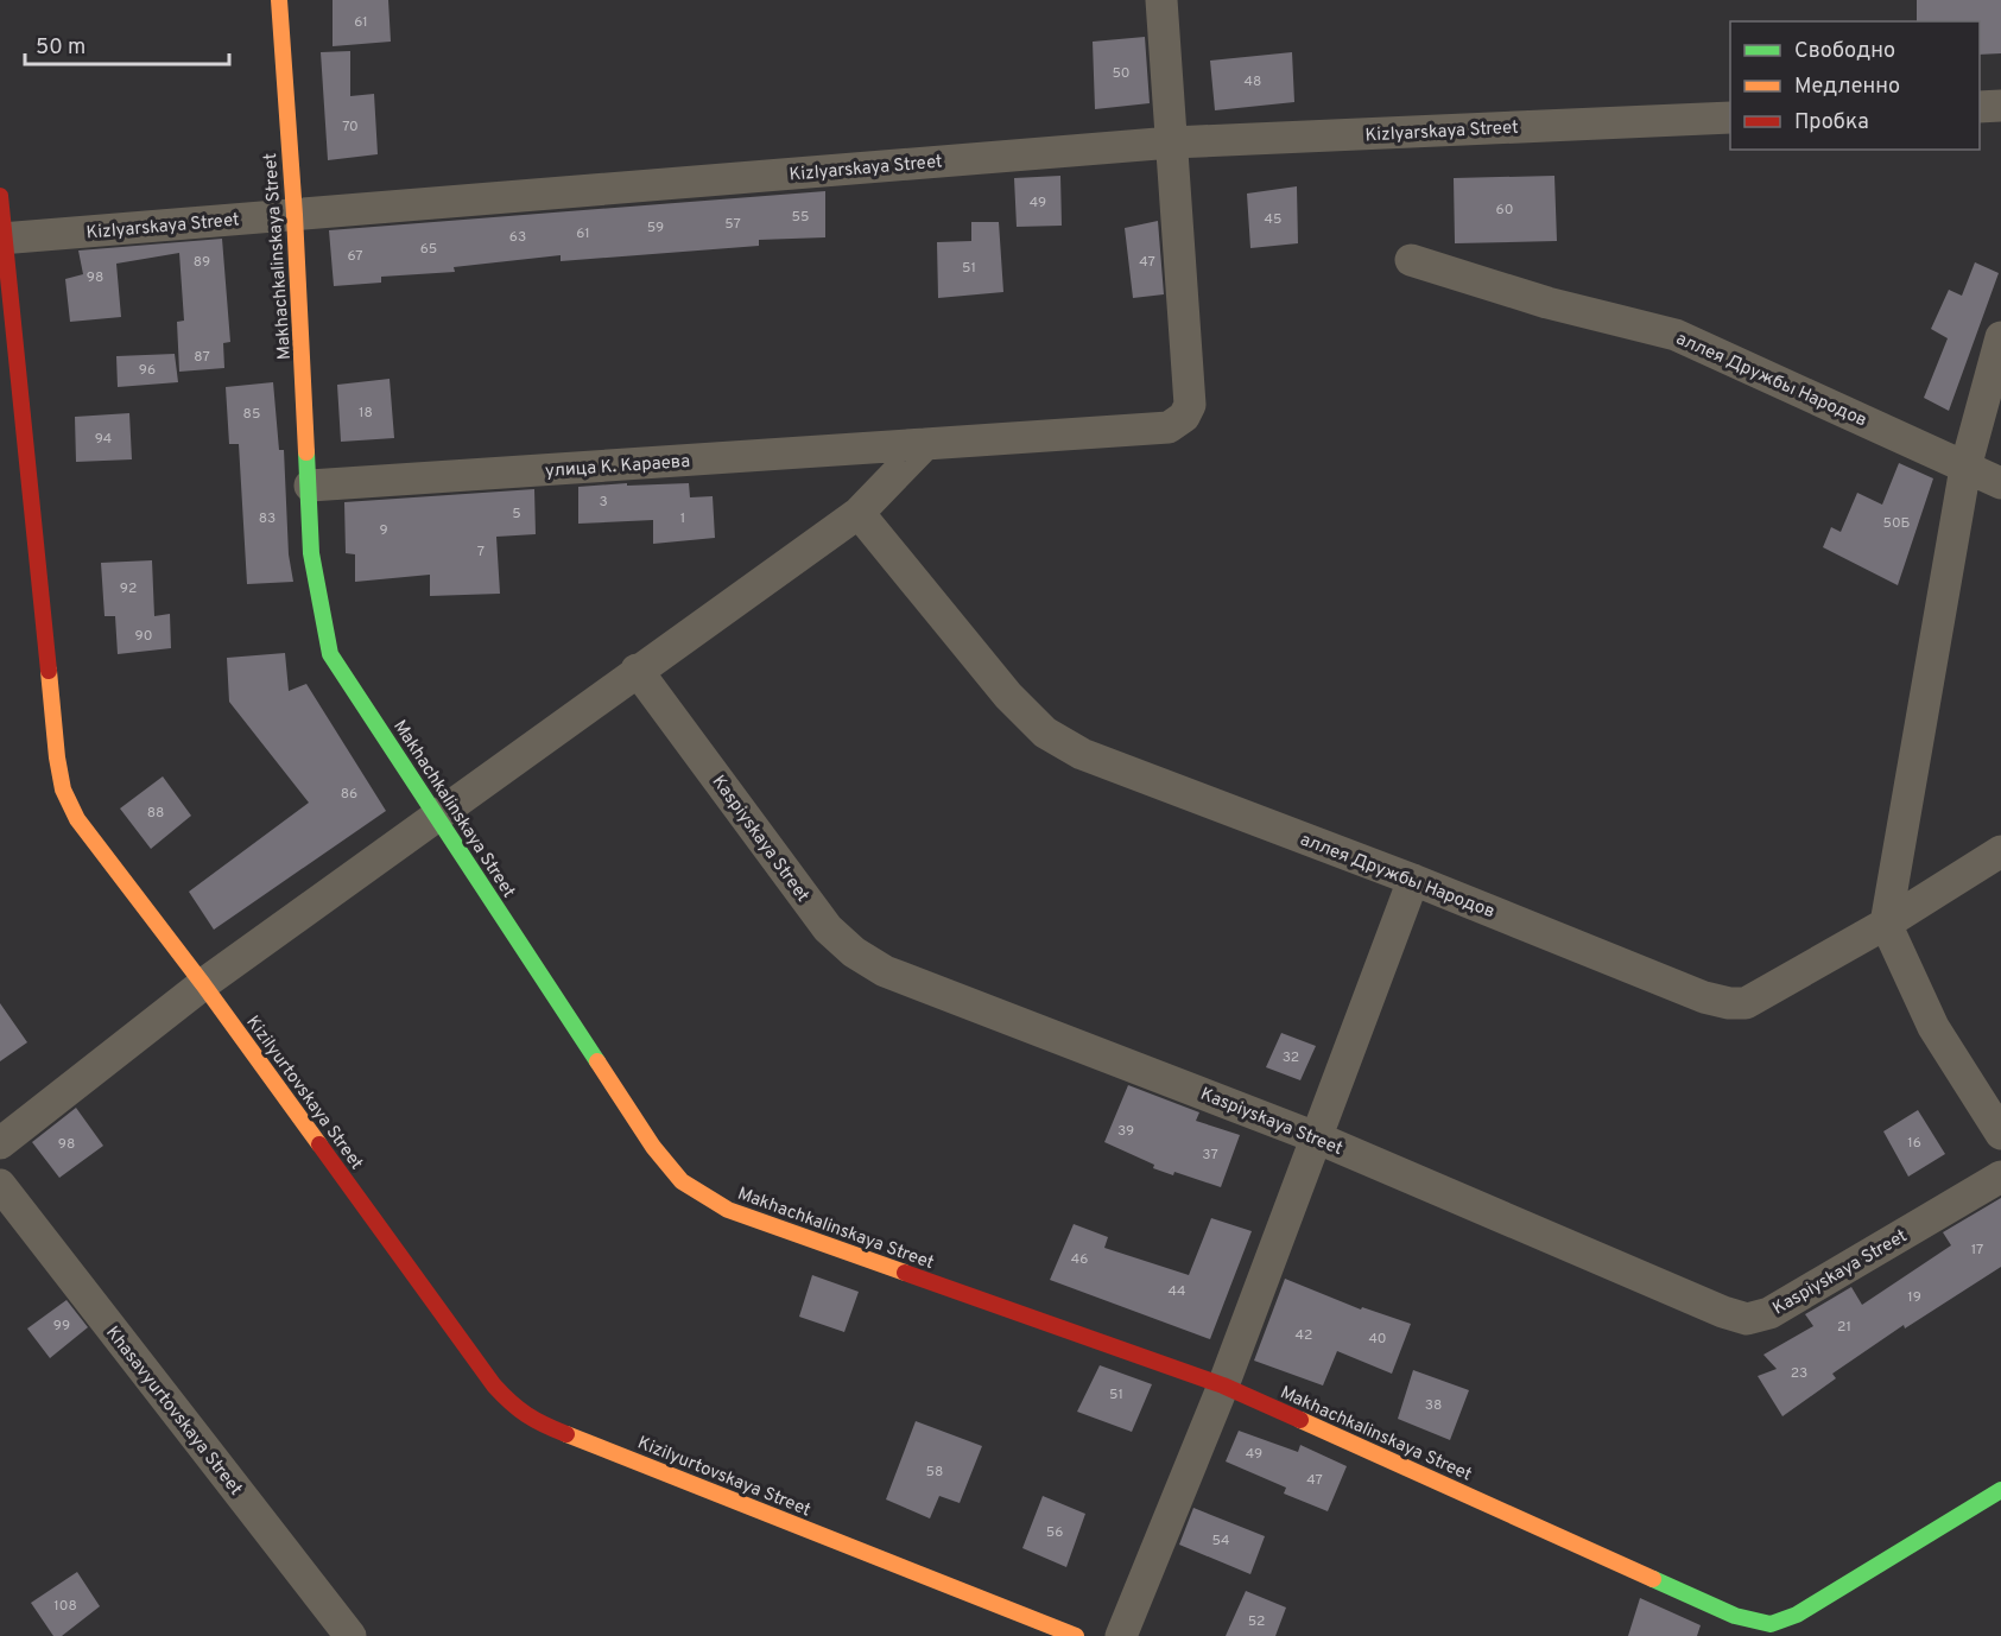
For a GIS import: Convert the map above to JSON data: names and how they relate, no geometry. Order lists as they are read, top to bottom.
{
  "streets": {
    "street": [
      "Kizlyarskaya Street",
      "Makhachkalinskaya Street",
      "аллея Дружбы Народов",
      "улица К. Караева",
      "Kaspiyskaya Street",
      "Kizilyurtovskaya Street",
      "Khasavyurtovskaya Street"
    ]
  },
  "crossings": [
    ["Kizlyarskaya Street", "Makhachkalinskaya Street"],
    ["Kizlyarskaya Street", "улица К. Караева"],
    ["Kizlyarskaya Street", "Kizilyurtovskaya Street"],
    ["Makhachkalinskaya Street", "улица К. Караева"]
  ],
  "house_numbers": [
    "61",
    "50",
    "48",
    "70",
    "49",
    "60",
    "55",
    "45",
    "57",
    "59",
    "61",
    "63",
    "65",
    "67",
    "89",
    "47",
    "51",
    "98",
    "87",
    "96",
    "18",
    "85",
    "94",
    "3",
    "5",
    "83",
    "1",
    "50Б",
    "9",
    "7",
    "92",
    "90",
    "86",
    "88",
    "32",
    "39",
    "16",
    "98",
    "37",
    "17",
    "46",
    "44",
    "19",
    "99",
    "21",
    "42",
    "40",
    "23",
    "51",
    "38",
    "49",
    "58",
    "47",
    "56",
    "54",
    "108",
    "52"
  ],
  "legend": ["Свободно", "Медленно", "Пробка"],
  "scale_bar": "50 m"
}
